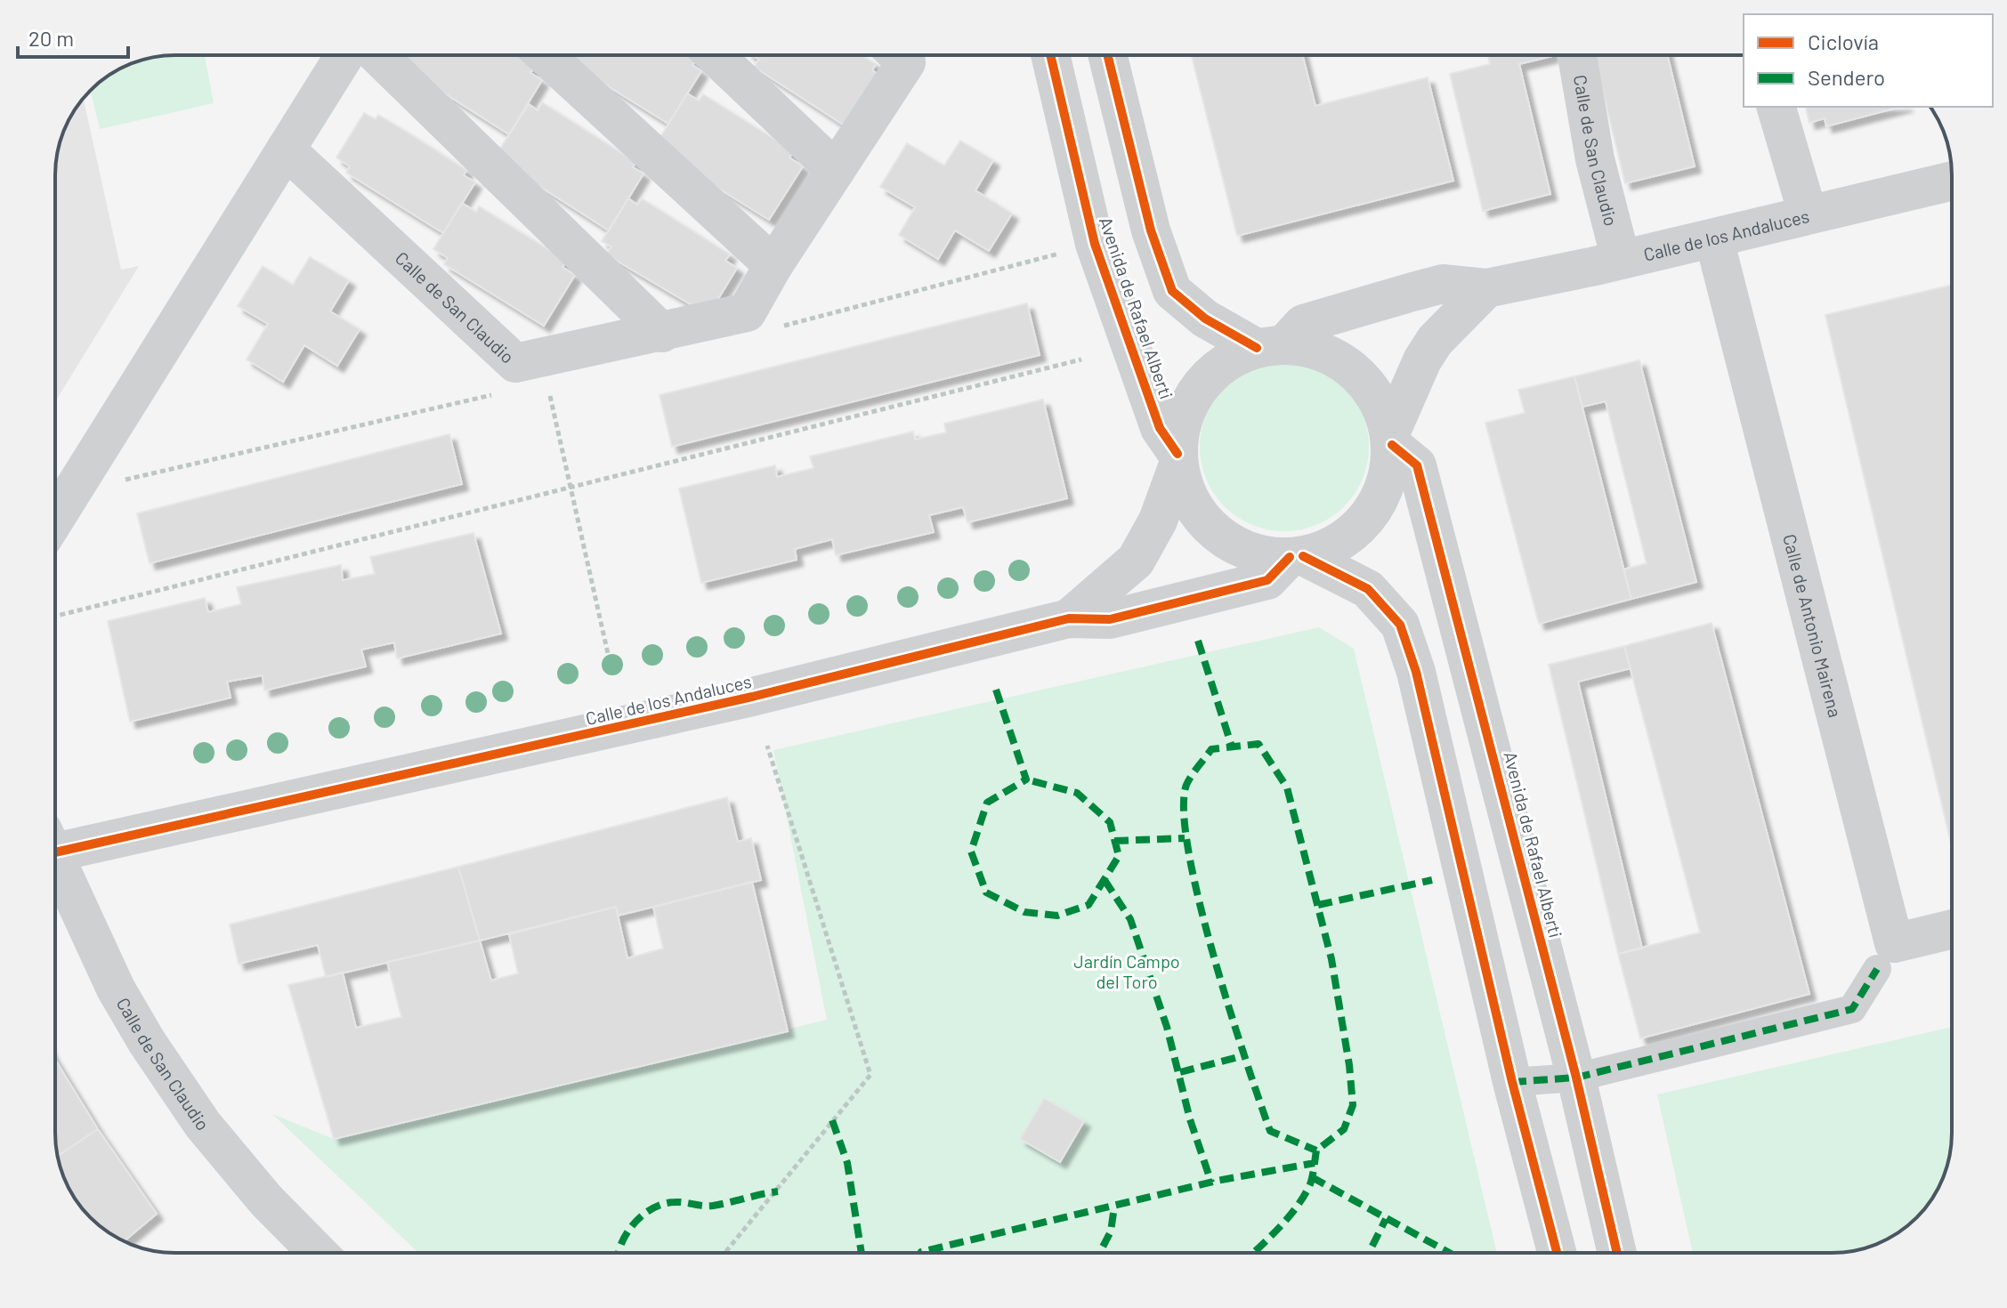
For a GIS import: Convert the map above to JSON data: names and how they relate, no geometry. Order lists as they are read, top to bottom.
{
  "streets": {
    "street": [
      "Calle de San Claudio",
      "Calle de los Andaluces",
      "Avenida de Rafael Alberti",
      "Calle de Antonio Mairena"
    ]
  },
  "crossings": [
    ["Calle de San Claudio", "Calle de los Andaluces"],
    ["Calle de los Andaluces", "Avenida de Rafael Alberti"],
    ["Calle de los Andaluces", "Calle de Antonio Mairena"]
  ],
  "parks": ["Jardín Campo del Toro"],
  "legend": ["Ciclovía", "Sendero"],
  "scale_bar": "20 m"
}
